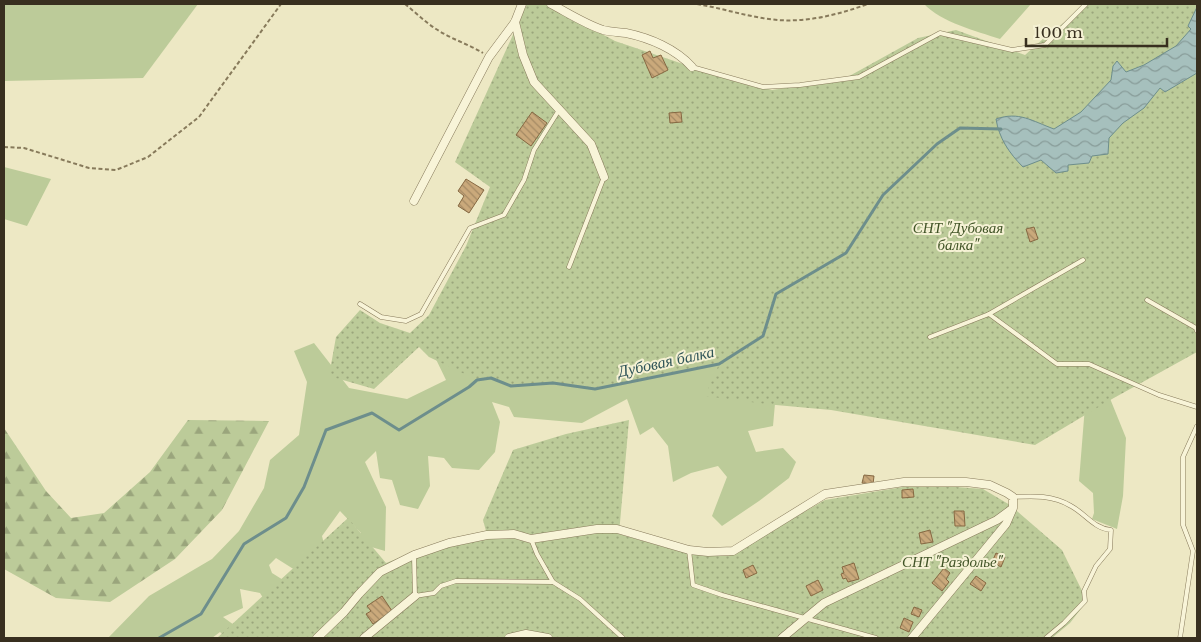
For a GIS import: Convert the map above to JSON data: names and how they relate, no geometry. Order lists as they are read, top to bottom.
{
  "water": ["Дубовая балка"],
  "parks": ["СНТ \"Дубовая балка\"", "СНТ \"Раздолье\""],
  "scale_bar": "100 m"
}
